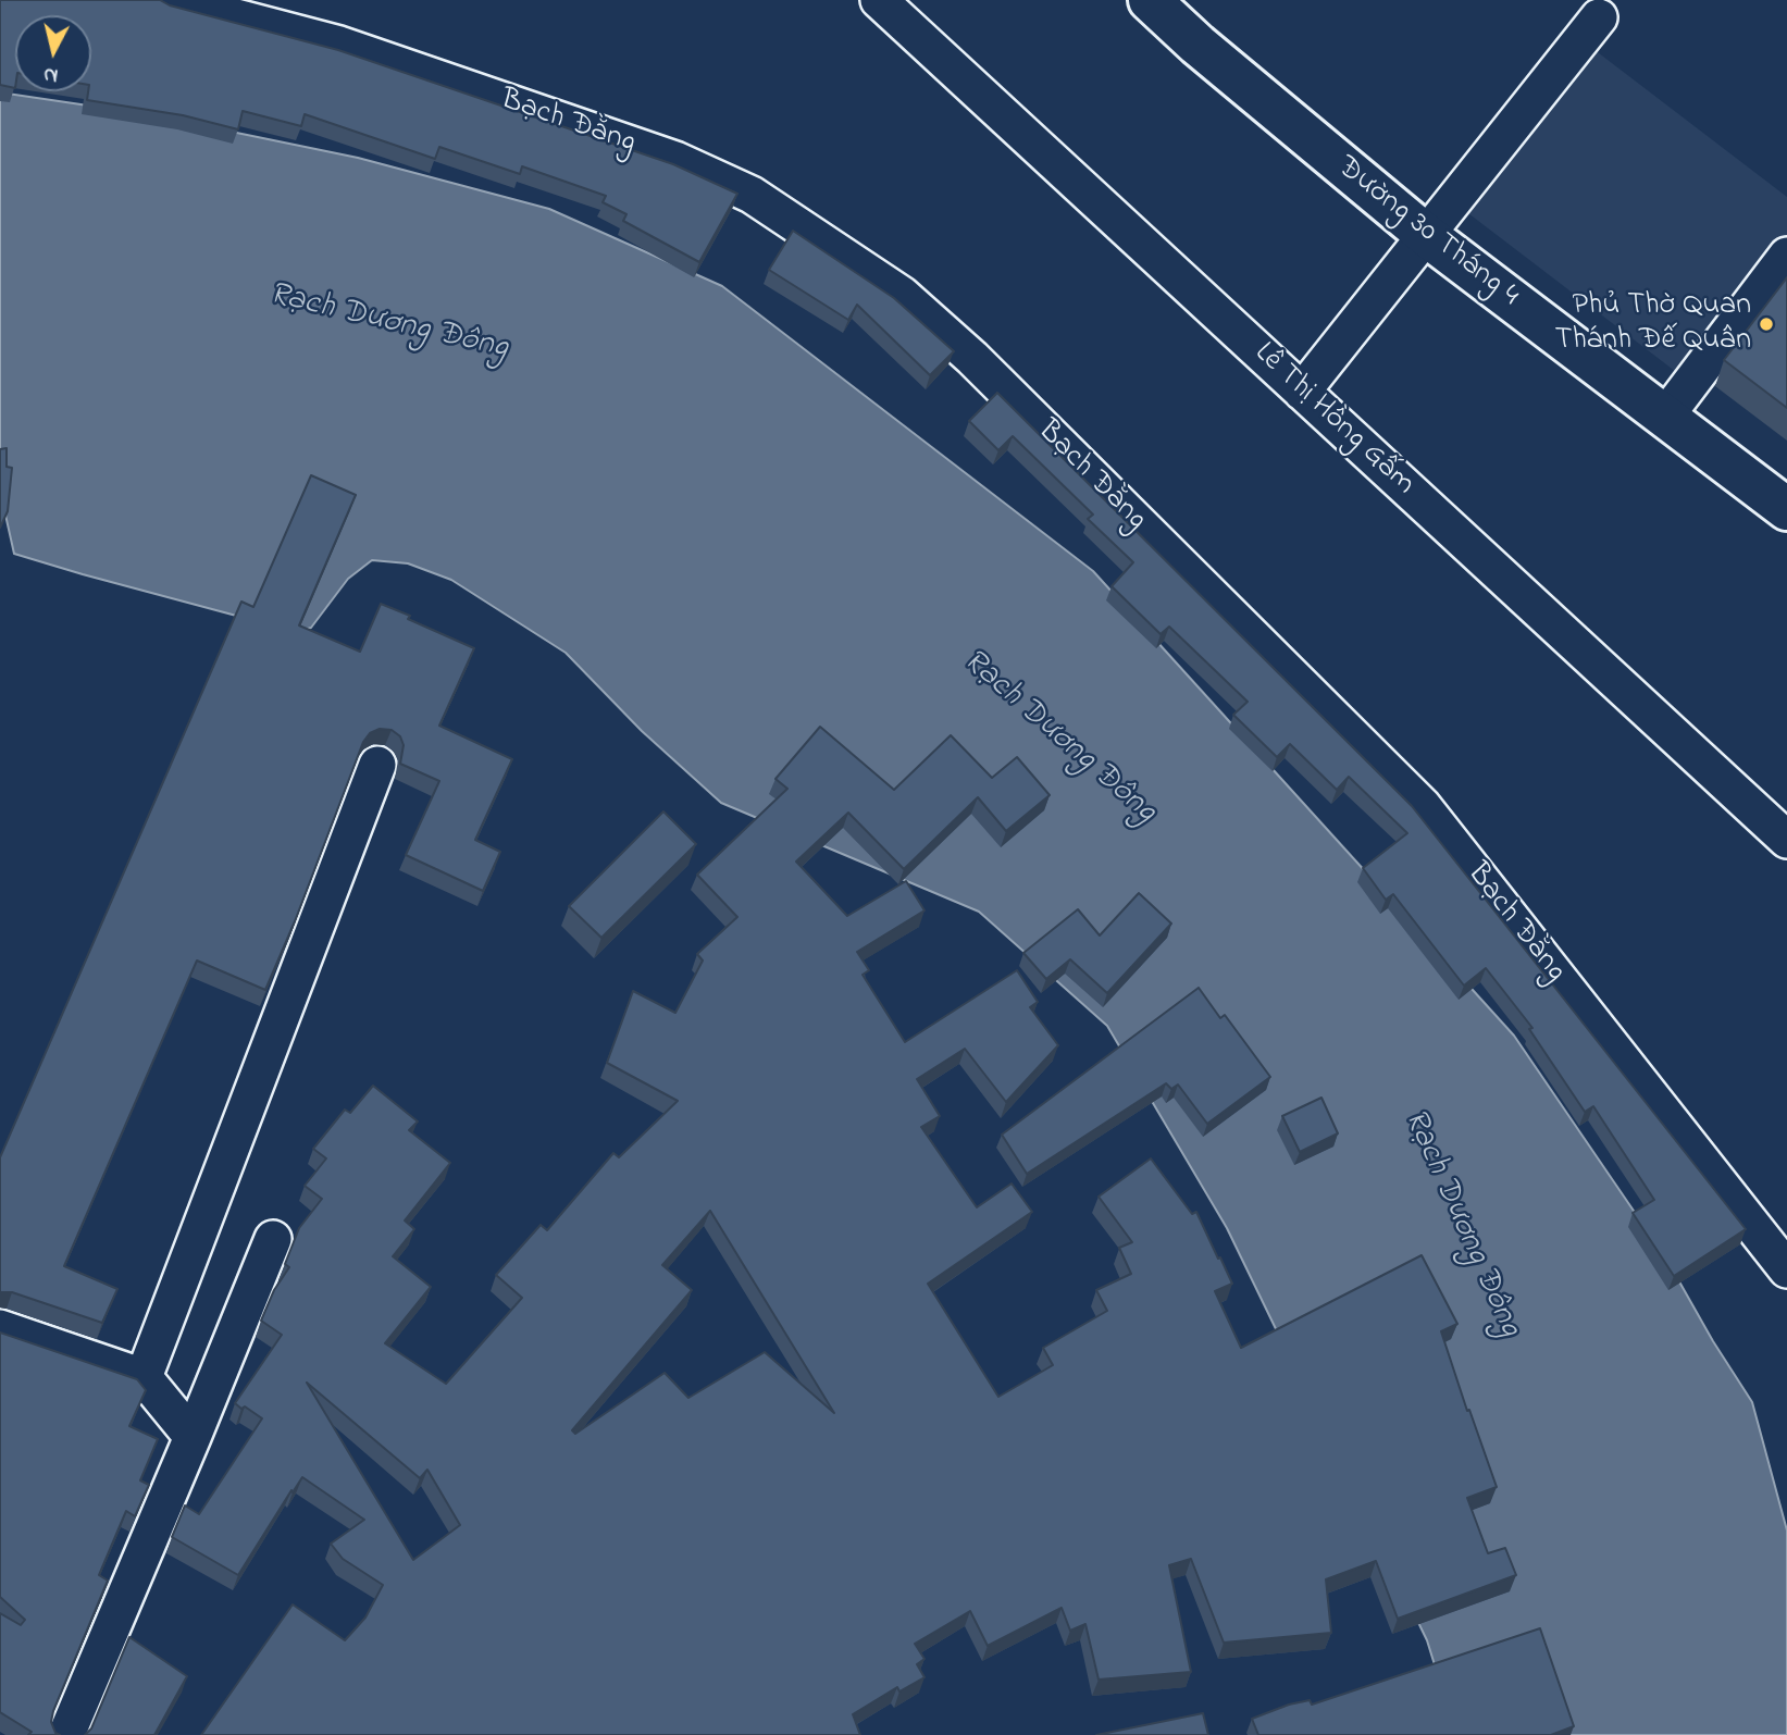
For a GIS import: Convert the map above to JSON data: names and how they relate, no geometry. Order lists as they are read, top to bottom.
{
  "streets": {
    "main road": ["Đường 30 Tháng 4"],
    "street": ["Bạch Đằng", "Lê Thị Hồng Gấm"]
  },
  "water": ["Rạch Dương Đông"],
  "places": ["Phủ Thờ Quan Thánh Đế Quân"],
  "north": "bottom"
}
